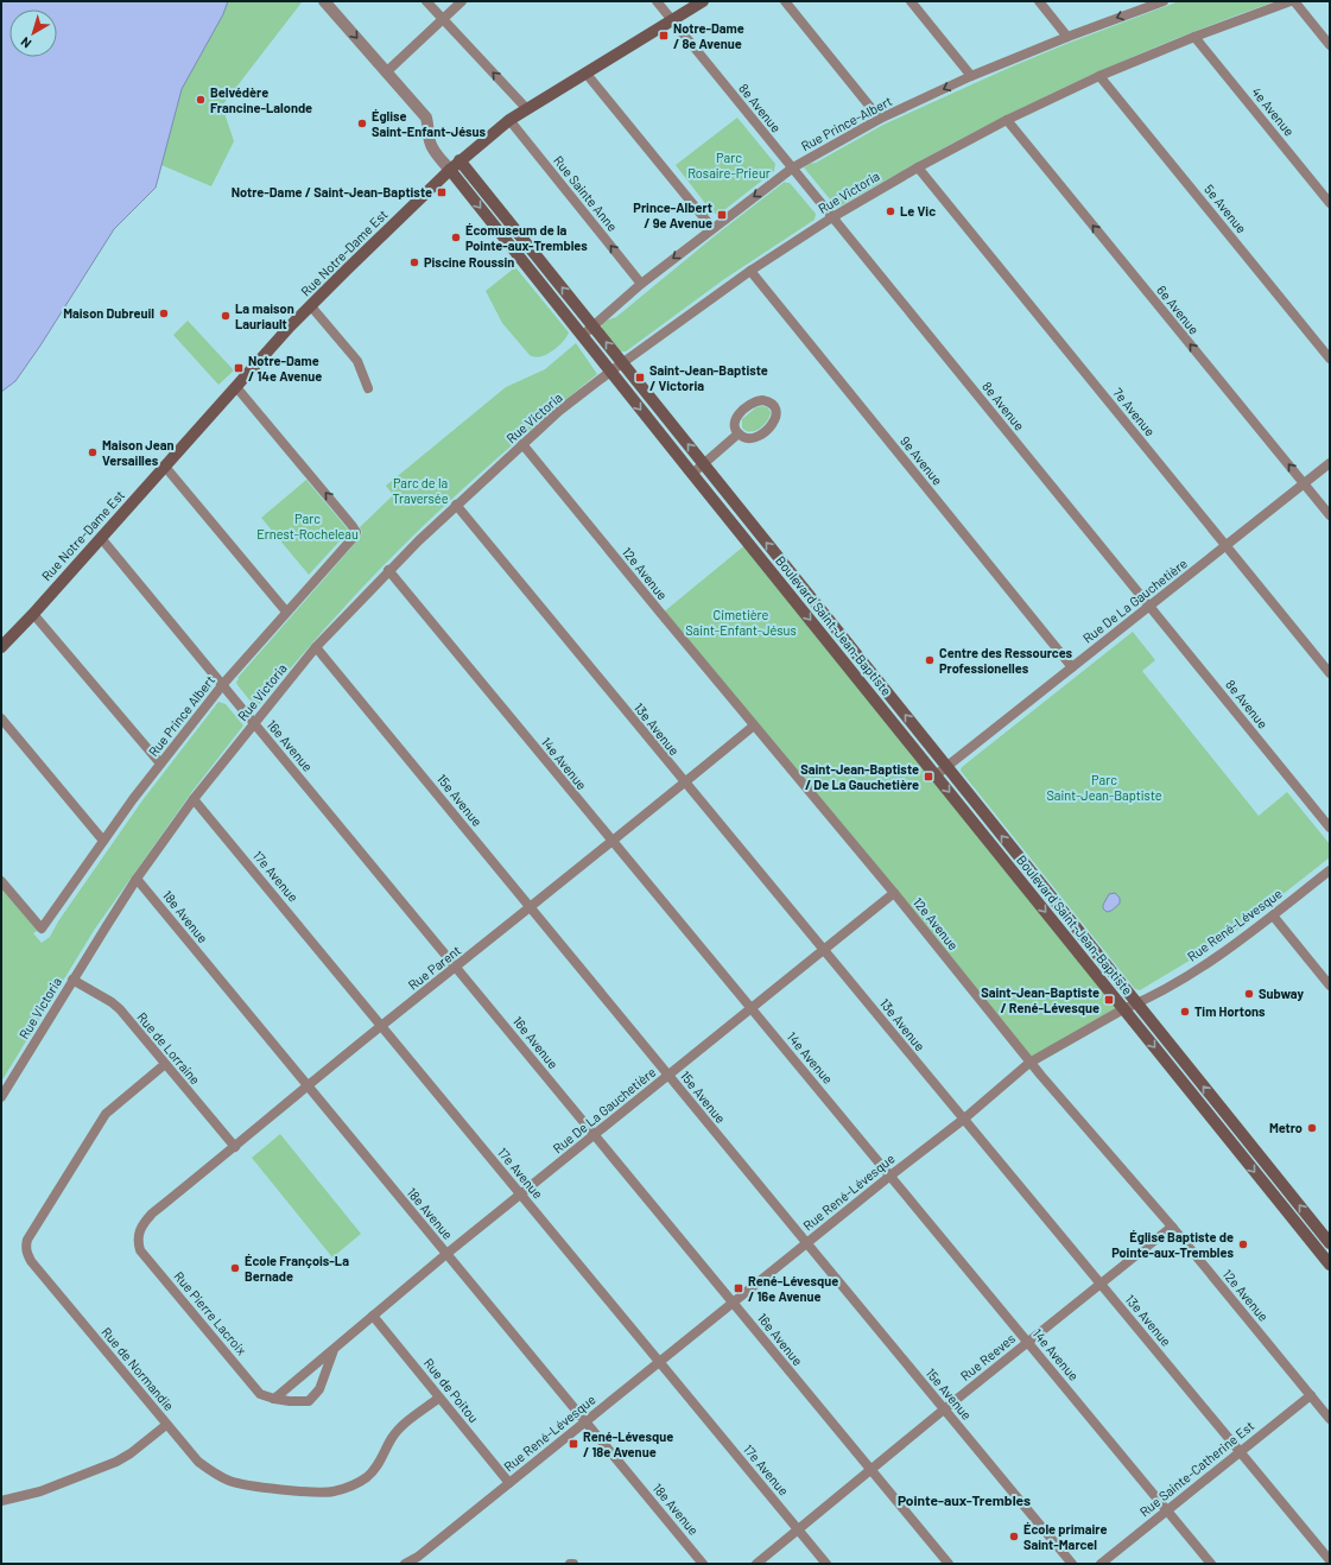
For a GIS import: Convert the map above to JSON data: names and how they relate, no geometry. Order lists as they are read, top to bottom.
{
  "streets": {
    "main road": ["Rue Notre-Dame Est", "Boulevard Saint-Jean-Baptiste"],
    "street": [
      "8e Avenue",
      "4e Avenue",
      "Rue Prince-Albert",
      "Rue Victoria",
      "Rue Sainte Anne",
      "5e Avenue",
      "6e Avenue",
      "7e Avenue",
      "9e Avenue",
      "12e Avenue",
      "Rue De La Gauchetière",
      "Rue Prince Albert",
      "13e Avenue",
      "16e Avenue",
      "14e Avenue",
      "15e Avenue",
      "17e Avenue",
      "18e Avenue",
      "Rue René-Lévesque",
      "Rue Parent",
      "Rue de Lorraine",
      "Rue Pierre Lacroix",
      "Rue Reeves",
      "Rue de Normandie",
      "Rue de Poitou",
      "Rue Sainte-Catherine Est"
    ]
  },
  "crossings": [
    ["8e Avenue", "Rue Prince-Albert"],
    ["8e Avenue", "Rue Victoria"],
    ["8e Avenue", "Rue Notre-Dame Est"],
    ["8e Avenue", "Rue De La Gauchetière"],
    ["4e Avenue", "Rue Victoria"],
    ["Rue Prince-Albert", "Rue Sainte Anne"],
    ["Rue Prince-Albert", "Boulevard Saint-Jean-Baptiste"],
    ["Rue Victoria", "5e Avenue"],
    ["Rue Victoria", "6e Avenue"],
    ["Rue Victoria", "7e Avenue"],
    ["Rue Victoria", "9e Avenue"],
    ["Rue Victoria", "12e Avenue"],
    ["Rue Victoria", "Boulevard Saint-Jean-Baptiste"],
    ["Rue Victoria", "13e Avenue"],
    ["Rue Victoria", "16e Avenue"],
    ["Rue Victoria", "14e Avenue"],
    ["Rue Victoria", "15e Avenue"],
    ["Rue Victoria", "17e Avenue"],
    ["Rue Victoria", "18e Avenue"],
    ["Rue Victoria", "Rue de Lorraine"],
    ["Rue Sainte Anne", "Rue Notre-Dame Est"],
    ["Rue Notre-Dame Est", "Boulevard Saint-Jean-Baptiste"],
    ["Rue Notre-Dame Est", "Rue Prince Albert"],
    ["Rue Notre-Dame Est", "16e Avenue"],
    ["6e Avenue", "Rue De La Gauchetière"],
    ["7e Avenue", "Rue De La Gauchetière"],
    ["9e Avenue", "Rue De La Gauchetière"],
    ["12e Avenue", "Rue De La Gauchetière"],
    ["12e Avenue", "Rue René-Lévesque"],
    ["12e Avenue", "Rue Parent"],
    ["12e Avenue", "Rue Reeves"],
    ["12e Avenue", "Rue Sainte-Catherine Est"],
    ["Rue De La Gauchetière", "Boulevard Saint-Jean-Baptiste"],
    ["Rue De La Gauchetière", "13e Avenue"],
    ["Rue De La Gauchetière", "16e Avenue"],
    ["Rue De La Gauchetière", "14e Avenue"],
    ["Rue De La Gauchetière", "15e Avenue"],
    ["Rue De La Gauchetière", "17e Avenue"],
    ["Rue De La Gauchetière", "18e Avenue"],
    ["Rue De La Gauchetière", "Rue Pierre Lacroix"],
    ["Rue De La Gauchetière", "Rue de Poitou"],
    ["Boulevard Saint-Jean-Baptiste", "Rue René-Lévesque"],
    ["Rue Prince Albert", "16e Avenue"],
    ["13e Avenue", "Rue René-Lévesque"],
    ["13e Avenue", "Rue Parent"],
    ["13e Avenue", "Rue Reeves"],
    ["13e Avenue", "Rue Sainte-Catherine Est"],
    ["16e Avenue", "Rue René-Lévesque"],
    ["16e Avenue", "Rue Parent"],
    ["16e Avenue", "Rue Reeves"],
    ["14e Avenue", "Rue René-Lévesque"],
    ["14e Avenue", "Rue Parent"],
    ["14e Avenue", "Rue Reeves"],
    ["14e Avenue", "Rue Sainte-Catherine Est"],
    ["15e Avenue", "Rue René-Lévesque"],
    ["15e Avenue", "Rue Parent"],
    ["15e Avenue", "Rue Reeves"],
    ["17e Avenue", "Rue René-Lévesque"],
    ["17e Avenue", "Rue Parent"],
    ["17e Avenue", "Rue Reeves"],
    ["18e Avenue", "Rue René-Lévesque"],
    ["18e Avenue", "Rue Parent"],
    ["Rue René-Lévesque", "Rue de Poitou"],
    ["Rue Parent", "Rue de Lorraine"],
    ["Rue Parent", "Rue Pierre Lacroix"],
    ["Rue de Lorraine", "Rue de Normandie"],
    ["Rue de Normandie", "Rue de Poitou"]
  ],
  "one_way": ["Rue Prince-Albert", "Rue Sainte Anne", "6e Avenue"],
  "districts": ["Pointe-aux-Trembles"],
  "parks": [
    "Parc Rosaire-Prieur",
    "Parc de la Traversée",
    "Parc Ernest-Rocheleau",
    "Cimetière Saint-Enfant-Jésus",
    "Parc Saint-Jean-Baptiste"
  ],
  "places": {
    "transit": [
      "Notre-Dame / 8e Avenue",
      "Notre-Dame / Saint-Jean-Baptiste",
      "Prince-Albert / 9e Avenue",
      "Notre-Dame / 14e Avenue",
      "Saint-Jean-Baptiste / Victoria",
      "Saint-Jean-Baptiste / De La Gauchetière",
      "Saint-Jean-Baptiste / René-Lévesque",
      "René-Lévesque / 16e Avenue",
      "René-Lévesque / 18e Avenue"
    ],
    "other": [
      "Belvédère Francine-Lalonde",
      "Église Saint-Enfant-Jésus",
      "Le Vic",
      "Écomuseum de la Pointe-aux-Trembles",
      "Piscine Roussin",
      "Maison Dubreuil",
      "La maison Lauriault",
      "Maison Jean Versailles",
      "Centre des Ressources Professionelles",
      "Subway",
      "Tim Hortons",
      "Metro",
      "Église Baptiste de Pointe-aux-Trembles",
      "École François-La Bernade",
      "École primaire Saint-Marcel"
    ]
  },
  "north": "bottom left"
}
